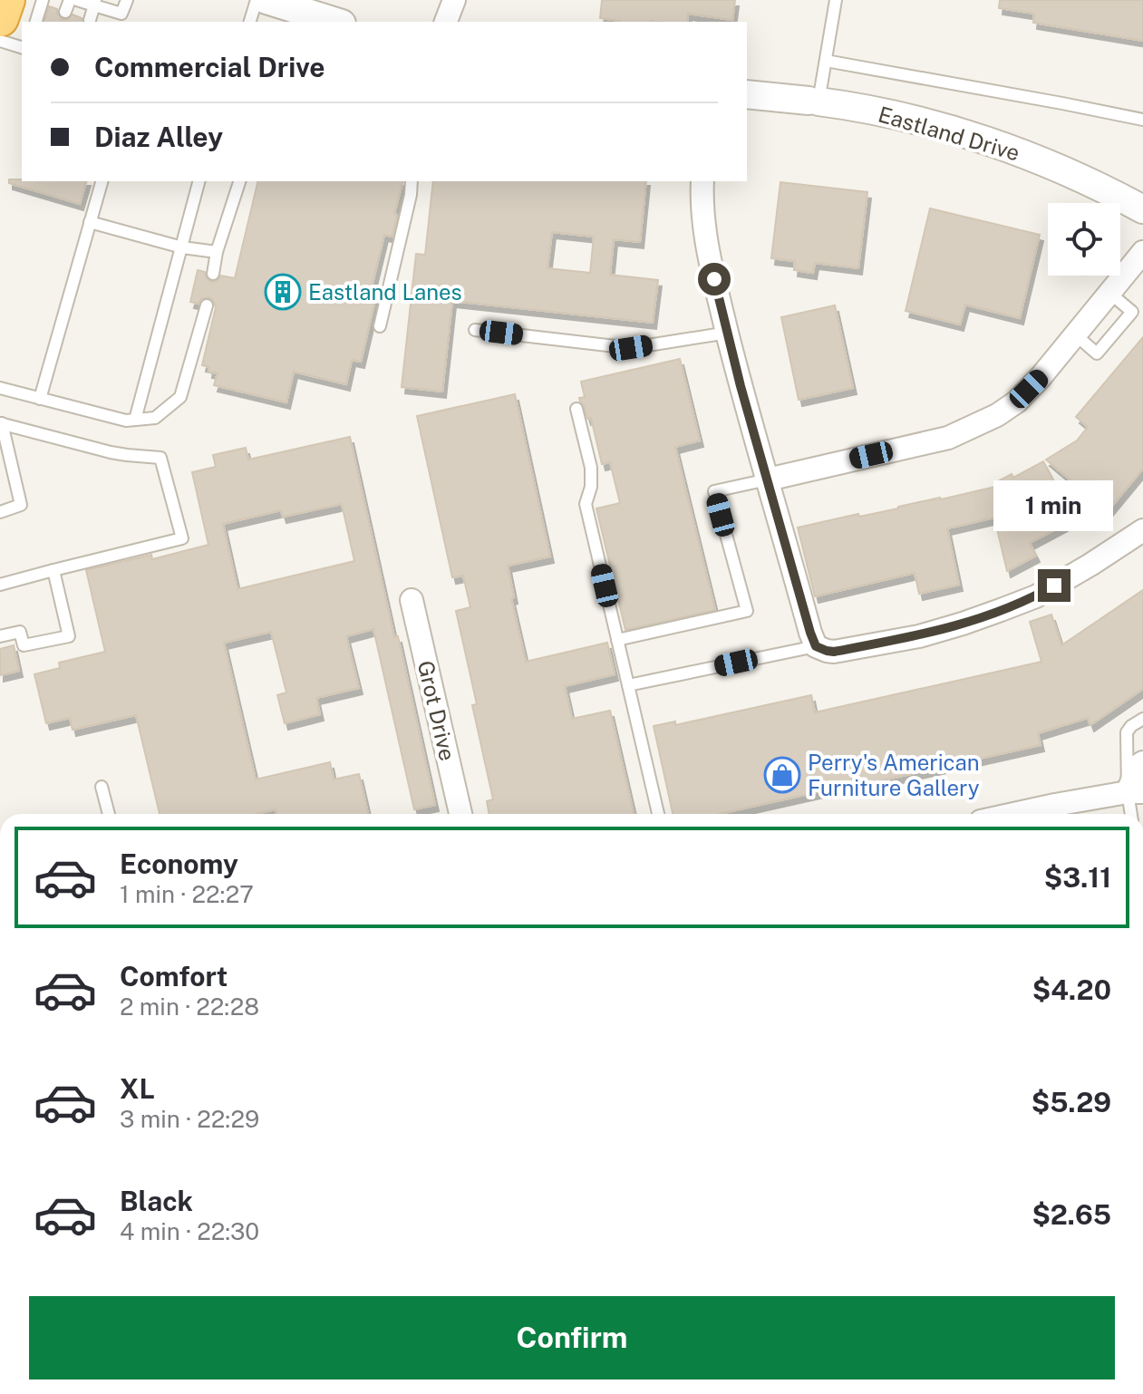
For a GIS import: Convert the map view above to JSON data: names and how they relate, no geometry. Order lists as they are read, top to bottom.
{
  "streets": {
    "street": ["Eastland Drive", "Grot Drive"]
  },
  "places": {
    "building": ["Eastland Lanes"],
    "shop": ["Perry's American Furniture Gallery"]
  },
  "page": {
    "banner": ["Commercial Drive", "Diaz Alley"],
    "bubble": "1 min",
    "list": [
      {
        "name": "Economy",
        "note": "1 min · 22:27",
        "value": "$3.11"
      },
      {
        "name": "Comfort",
        "note": "2 min · 22:28",
        "value": "$4.20"
      },
      {
        "name": "XL",
        "note": "3 min · 22:29",
        "value": "$5.29"
      },
      {
        "name": "Black",
        "note": "4 min · 22:30",
        "value": "$2.65"
      }
    ],
    "buttons": "Confirm"
  }
}
